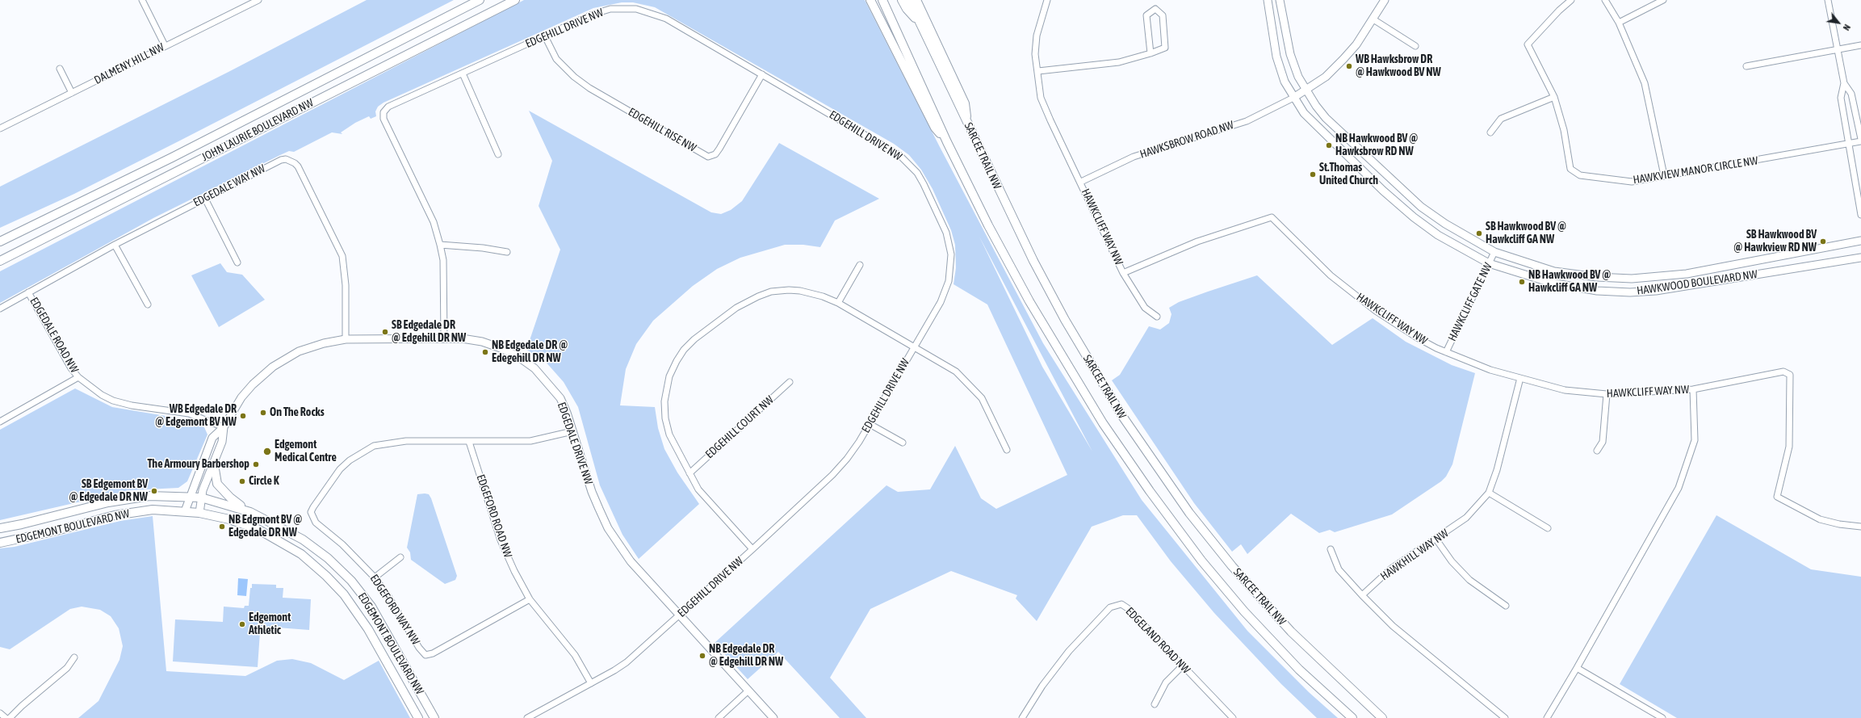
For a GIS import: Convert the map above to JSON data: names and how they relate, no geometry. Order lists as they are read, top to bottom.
{
  "streets": {
    "main road": ["JOHN LAURIE BOULEVARD NW", "SARCEE TRAIL NW", "EDGEMONT BOULEVARD NW"],
    "street": [
      "EDGEHILL DRIVE NW",
      "DALMENY HILL NW",
      "EDGEHILL RISE NW",
      "HAWKSBROW ROAD NW",
      "HAWKVIEW MANOR CIRCLE NW",
      "EDGEDALE WAY NW",
      "HAWKCLIFF WAY NW",
      "HAWKWOOD BOULEVARD NW",
      "HAWKCLIFF GATE NW",
      "EDGEDALE ROAD NW",
      "EDGEHILL COURT NW",
      "EDGEDALE DRIVE NW",
      "EDGEFORD ROAD NW",
      "HAWKHILL WAY NW",
      "EDGEFORD WAY NW",
      "EDGELAND ROAD NW"
    ]
  },
  "crossings": [
    ["EDGEHILL DRIVE NW", "EDGEHILL RISE NW"],
    ["EDGEHILL DRIVE NW", "EDGEDALE DRIVE NW"],
    ["EDGEHILL DRIVE NW", "EDGEFORD ROAD NW"],
    ["HAWKSBROW ROAD NW", "HAWKCLIFF WAY NW"],
    ["HAWKSBROW ROAD NW", "HAWKWOOD BOULEVARD NW"],
    ["EDGEDALE WAY NW", "EDGEDALE ROAD NW"],
    ["EDGEDALE WAY NW", "EDGEDALE DRIVE NW"],
    ["HAWKCLIFF WAY NW", "HAWKCLIFF GATE NW"],
    ["HAWKCLIFF WAY NW", "HAWKHILL WAY NW"],
    ["HAWKWOOD BOULEVARD NW", "HAWKCLIFF GATE NW"],
    ["EDGEDALE ROAD NW", "EDGEDALE DRIVE NW"],
    ["EDGEDALE DRIVE NW", "EDGEMONT BOULEVARD NW"],
    ["EDGEDALE DRIVE NW", "EDGEFORD WAY NW"],
    ["EDGEFORD ROAD NW", "EDGEFORD WAY NW"]
  ],
  "places": [
    "WB Hawksbrow DR @ Hawkwood BV NW",
    "NB Hawkwood BV @ Hawksbrow RD NW",
    "St.Thomas United Church",
    "SB Hawkwood BV @ Hawkcliff GA NW",
    "SB Hawkwood BV @ Hawkview RD NW",
    "NB Hawkwood BV @ Hawkcliff GA NW",
    "SB Edgedale DR @ Edgehill DR NW",
    "NB Edgedale DR @ Edegehill DR NW",
    "On The Rocks",
    "WB Edgedale DR @ Edgemont BV NW",
    "Edgemont Medical Centre",
    "The Armoury Barbershop",
    "Circle K",
    "SB Edgemont BV @ Edgedale DR NW",
    "NB Edgmont BV @ Edgedale DR NW",
    "Edgemont Athletic",
    "NB Edgedale DR @ Edgehill DR NW"
  ],
  "north": "bottom right"
}
